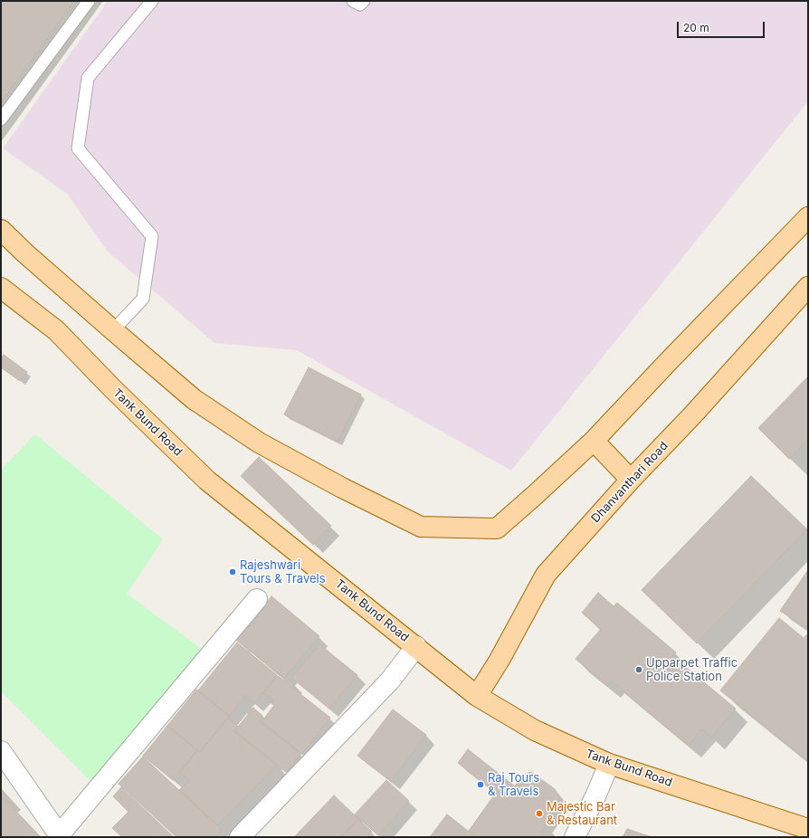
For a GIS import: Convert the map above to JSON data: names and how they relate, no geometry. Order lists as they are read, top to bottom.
{
  "streets": {
    "main road": ["Tank Bund Road", "Dhanvanthari Road"]
  },
  "crossings": [
    ["Tank Bund Road", "Dhanvanthari Road"]
  ],
  "places": [
    "Rajeshwari Tours & Travels",
    "Upparpet Traffic Police Station",
    "Raj Tours & Travels",
    "Majestic Bar & Restaurant"
  ],
  "scale_bar": "20 m"
}
